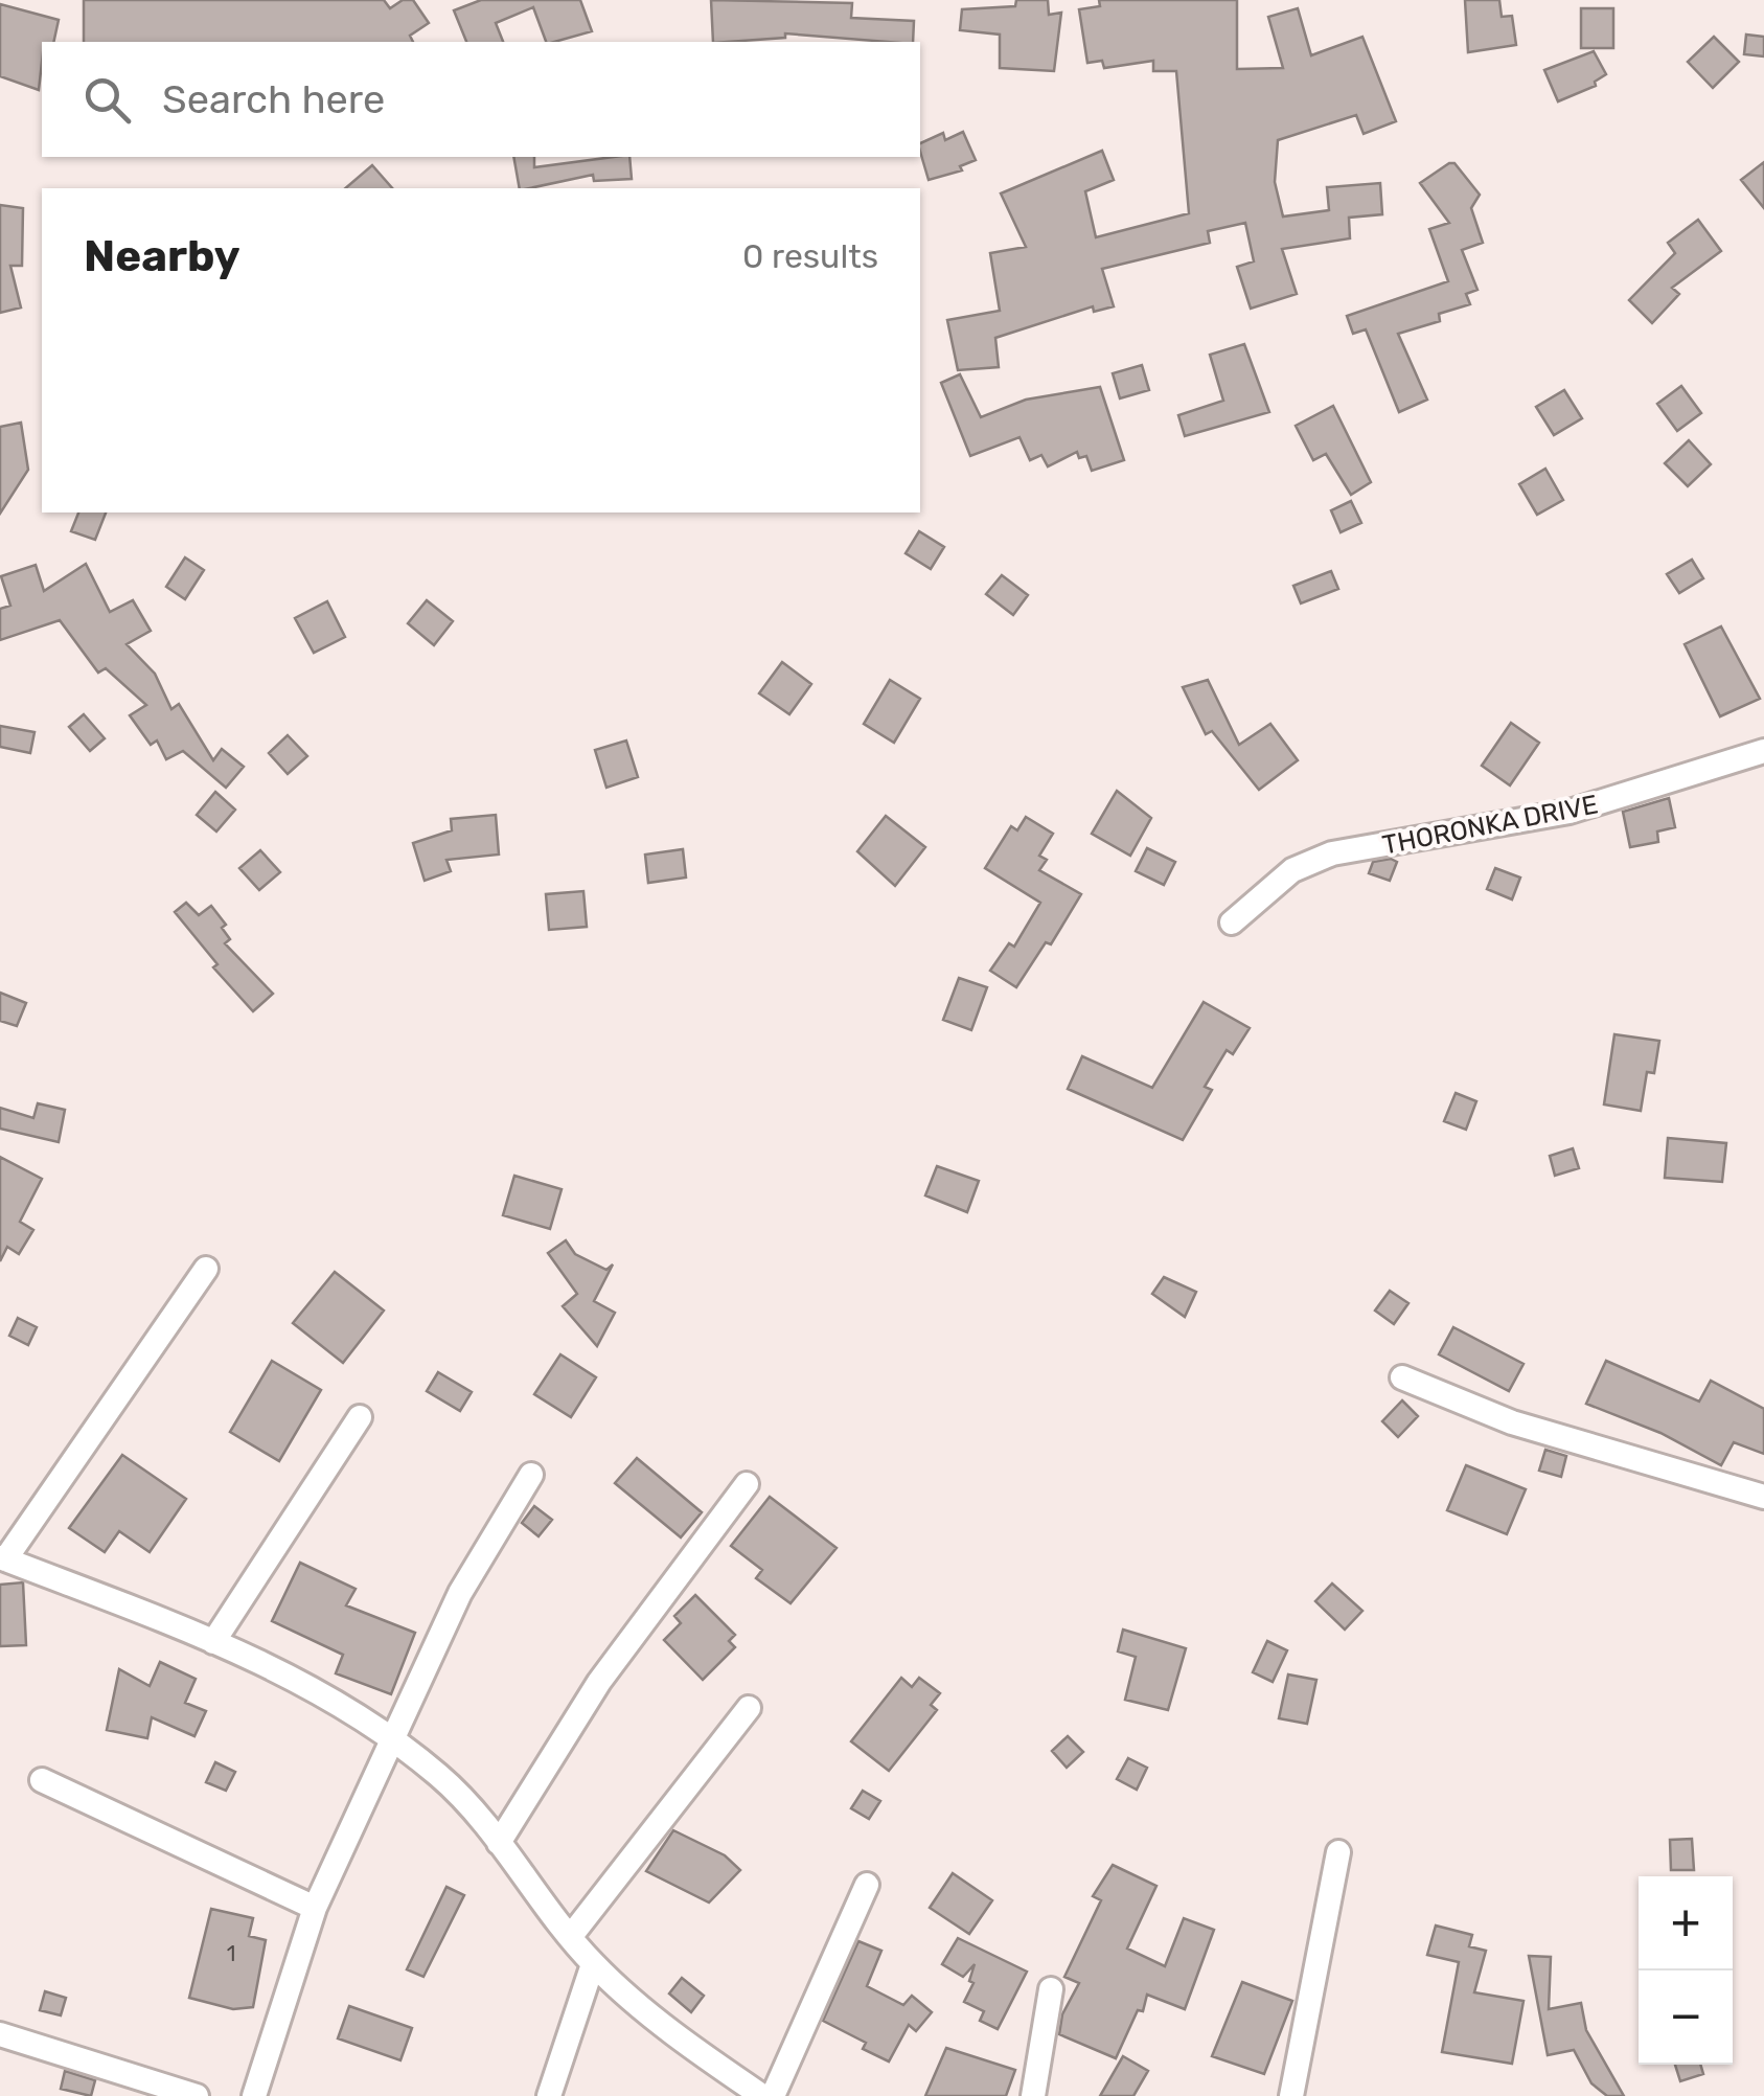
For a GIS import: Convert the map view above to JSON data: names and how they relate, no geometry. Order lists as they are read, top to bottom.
{
  "streets": {
    "street": ["THORONKA DRIVE"]
  },
  "house_numbers": ["1"],
  "page": {
    "search": "Search here",
    "heading": ["Nearby", "0 results"],
    "map_buttons": ["+", "−"]
  }
}
